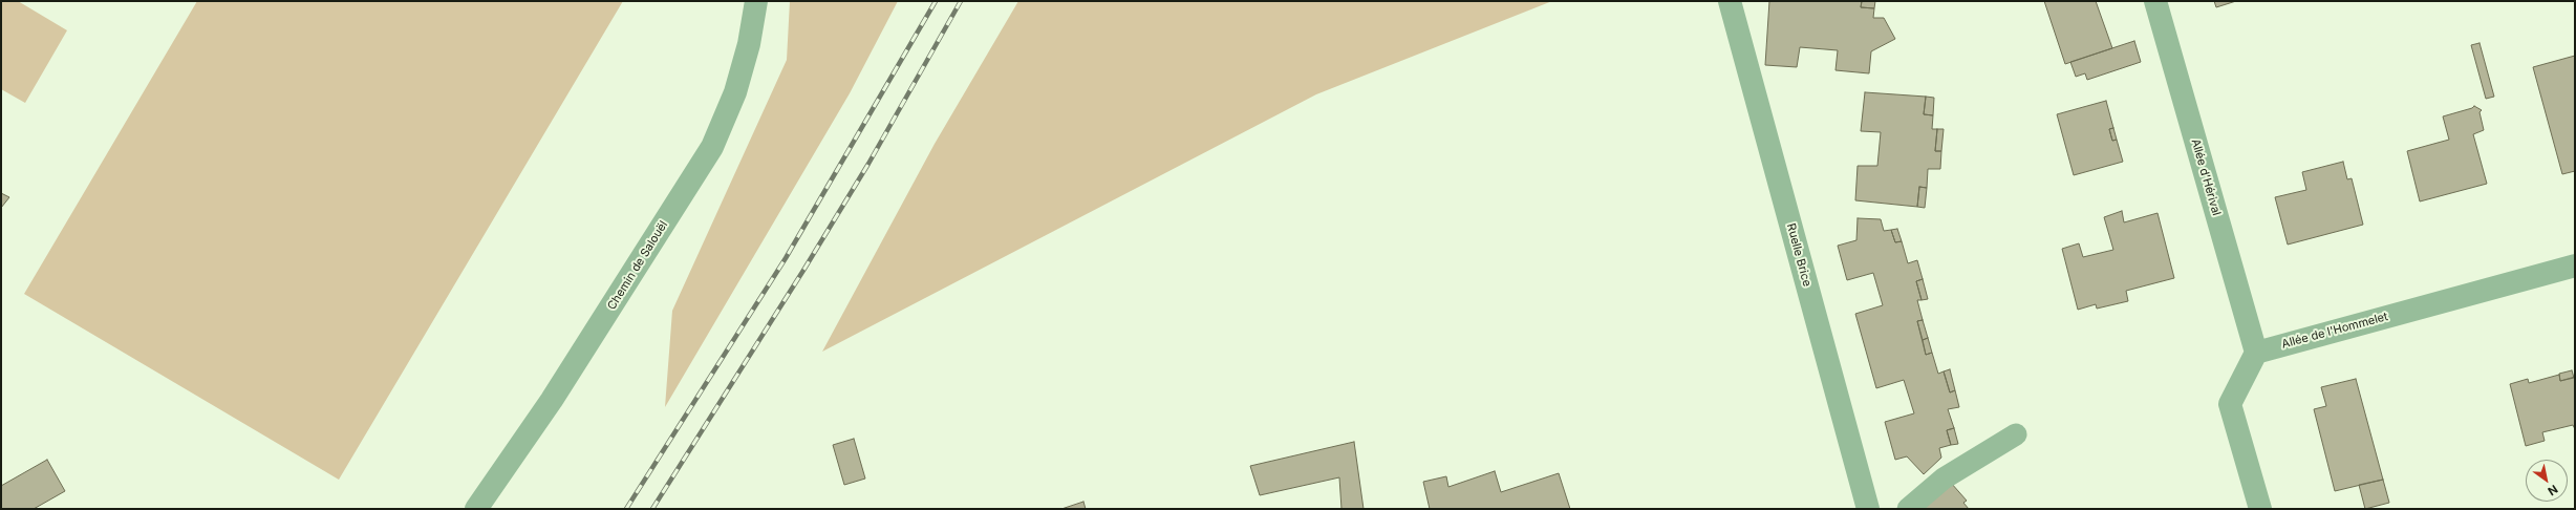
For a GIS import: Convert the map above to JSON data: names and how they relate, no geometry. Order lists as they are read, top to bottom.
{
  "streets": {
    "street": [
      "Allée d'Hérival",
      "Ruelle Brice",
      "Chemin de Salouël",
      "Allée de l'Hommelet"
    ]
  },
  "crossings": [
    ["Allée d'Hérival", "Allée de l'Hommelet"]
  ],
  "north": "bottom right"
}
